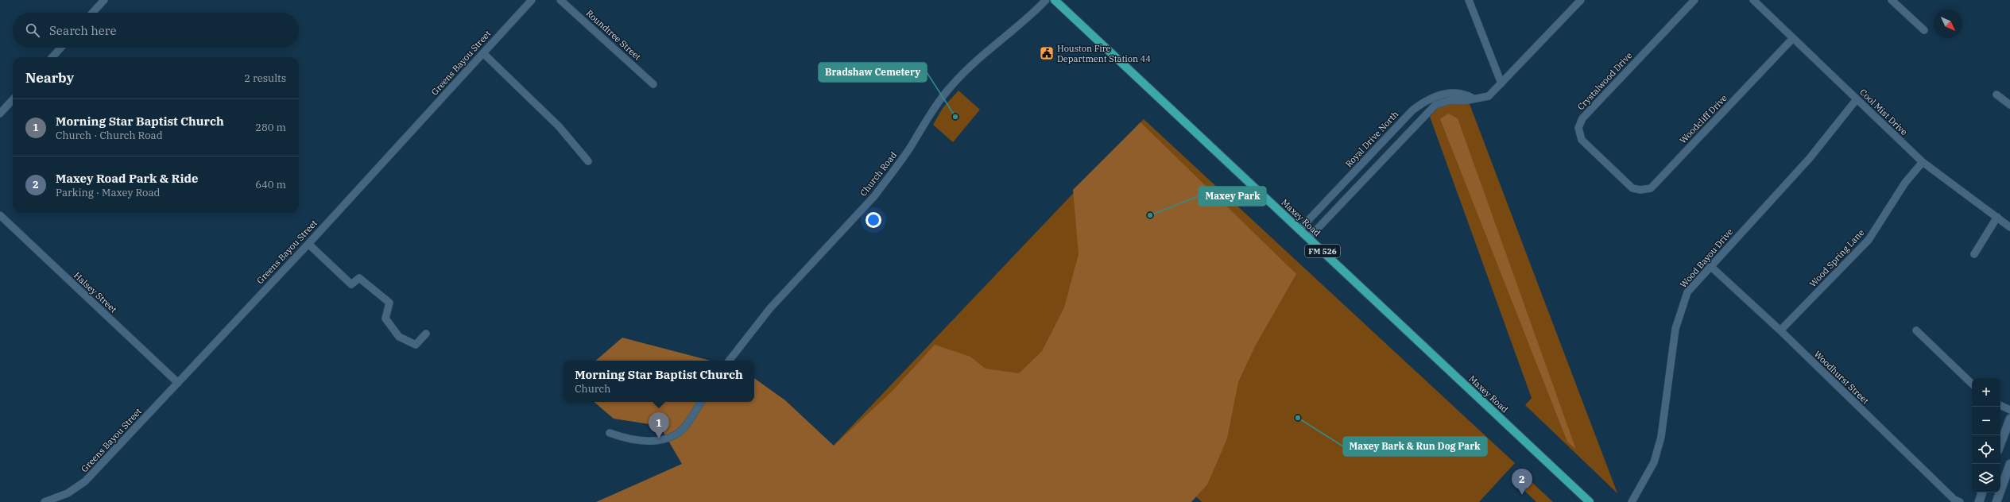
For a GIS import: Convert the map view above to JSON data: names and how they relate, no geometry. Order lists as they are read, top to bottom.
{
  "streets": {
    "main road": ["Maxey Road", "FM 526"],
    "street": [
      "Roundtree Street",
      "Greens Bayou Street",
      "Crystalwood Drive",
      "Cool Mist Drive",
      "Woodcliff Drive",
      "Royal Drive North",
      "Church Road",
      "Wood Bayou Drive",
      "Wood Spring Lane",
      "Halsey Street",
      "Woodhurst Street"
    ]
  },
  "crossings": [
    ["Greens Bayou Street", "Halsey Street"],
    ["Crystalwood Drive", "Woodcliff Drive"],
    ["Cool Mist Drive", "Woodcliff Drive"],
    ["Cool Mist Drive", "Wood Bayou Drive"],
    ["Cool Mist Drive", "Wood Spring Lane"],
    ["Royal Drive North", "Maxey Road"],
    ["Wood Bayou Drive", "Woodhurst Street"],
    ["Wood Spring Lane", "Woodhurst Street"]
  ],
  "places": {
    "public building": ["Houston Fire Department Station 44"],
    "other": ["Bradshaw Cemetery", "Maxey Park", "Maxey Bark & Run Dog Park"]
  },
  "north": "bottom right",
  "page": {
    "search": "Search here",
    "heading": ["Nearby", "2 results"],
    "list": [
      {
        "mark": "1",
        "name": "Morning Star Baptist Church",
        "note": "Church · Church Road",
        "value": "280 m"
      },
      {
        "mark": "2",
        "name": "Maxey Road Park & Ride",
        "note": "Parking · Maxey Road",
        "value": "640 m"
      }
    ],
    "popup": ["Morning Star Baptist Church", "Church"],
    "map_buttons": ["+", "−"],
    "pins": ["1", "2"]
  }
}
